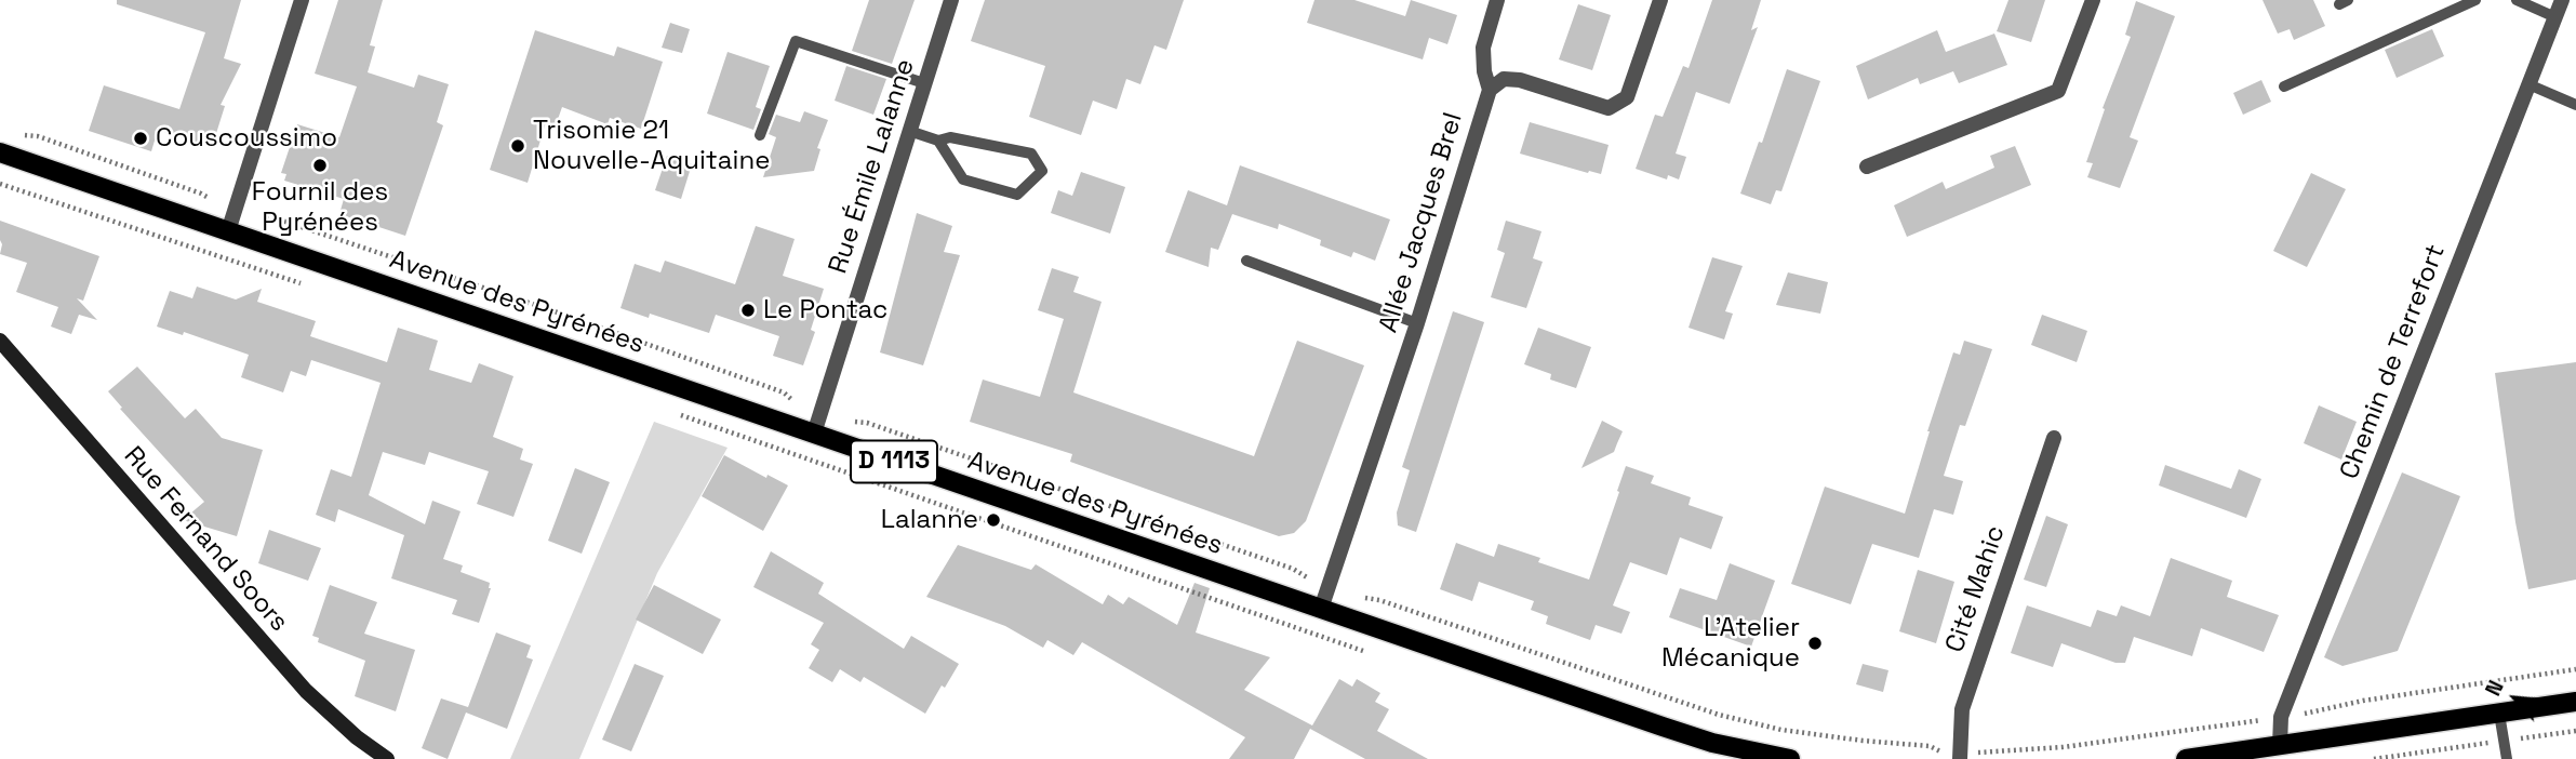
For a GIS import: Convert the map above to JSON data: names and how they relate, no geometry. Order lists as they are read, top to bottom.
{
  "streets": {
    "main road": ["Avenue des Pyrénées", "D 1113"],
    "street": [
      "Rue Émile Lalanne",
      "Allée Jacques Brel",
      "Chemin de Terrefort",
      "Rue Fernand Soors",
      "Cité Mahic"
    ]
  },
  "crossings": [
    ["Rue Émile Lalanne", "Avenue des Pyrénées"],
    ["Allée Jacques Brel", "Avenue des Pyrénées"]
  ],
  "places": [
    "Couscoussimo",
    "Trisomie 21 Nouvelle-Aquitaine",
    "Fournil des Pyrénées",
    "Le Pontac",
    "Lalanne",
    "L'Atelier Mécanique"
  ],
  "north": "top left"
}
